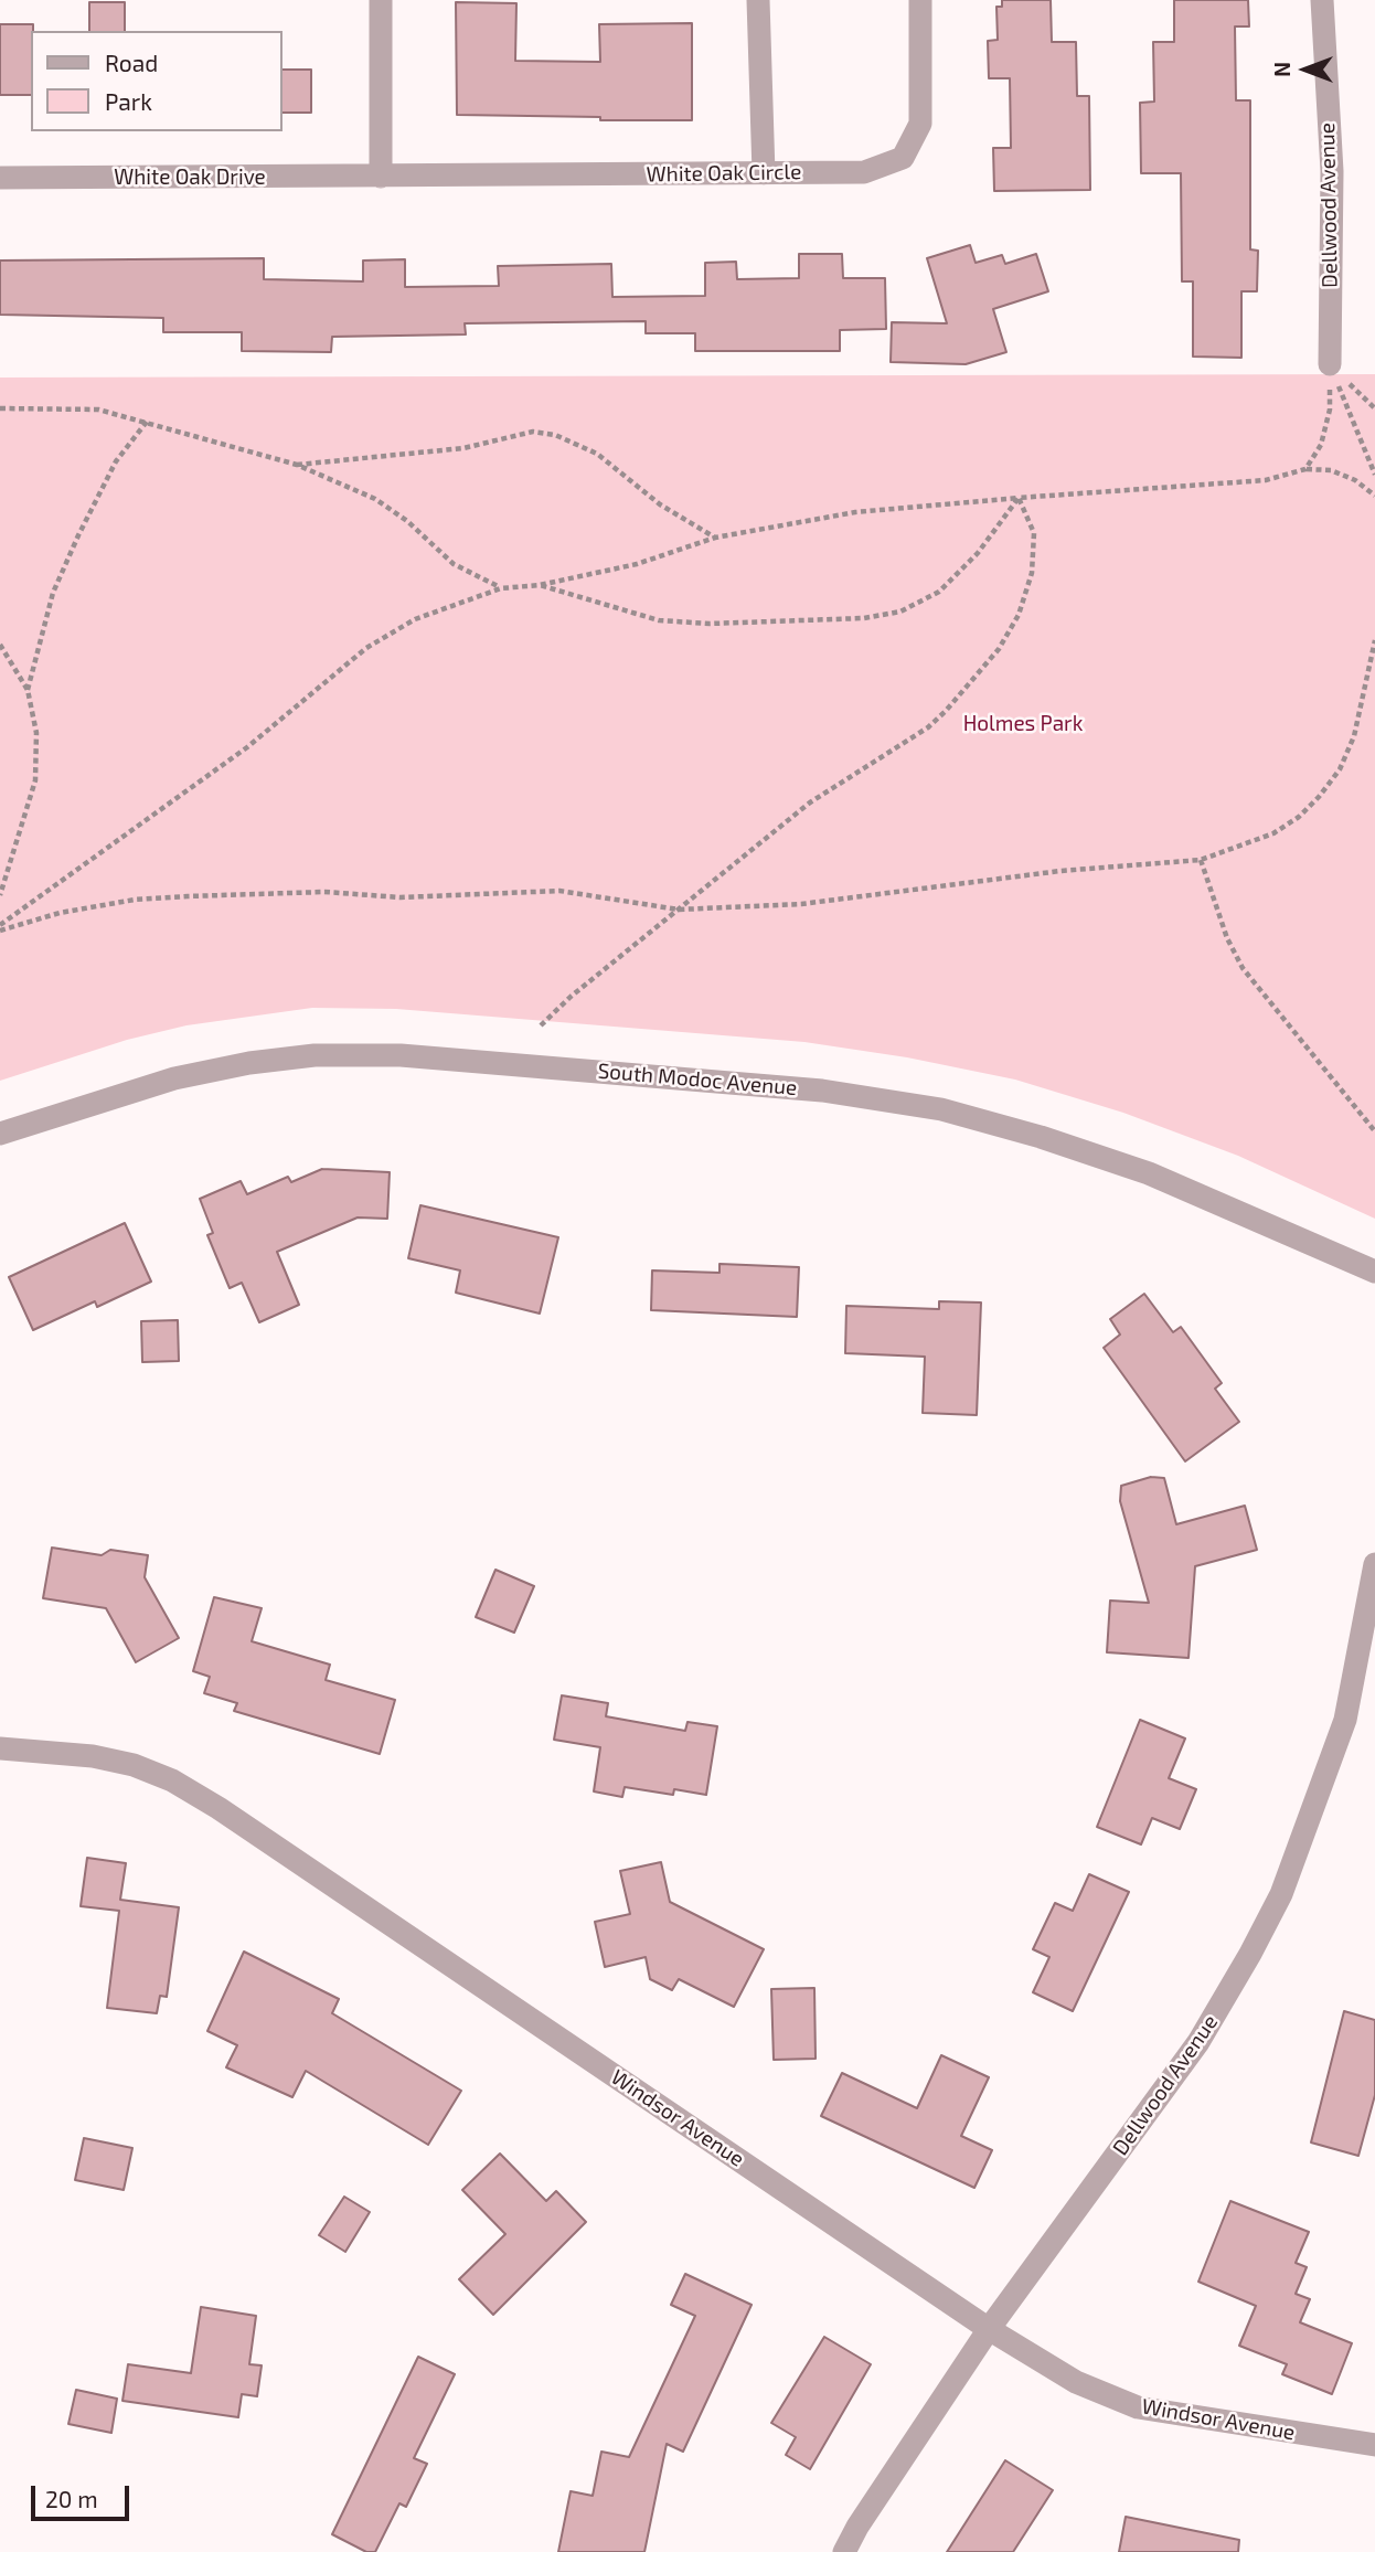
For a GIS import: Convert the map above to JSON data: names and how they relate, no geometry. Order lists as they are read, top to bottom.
{
  "streets": {
    "street": [
      "White Oak Circle",
      "White Oak Drive",
      "Dellwood Avenue",
      "South Modoc Avenue",
      "Windsor Avenue"
    ]
  },
  "crossings": [
    ["White Oak Circle", "White Oak Drive"],
    ["Dellwood Avenue", "Windsor Avenue"]
  ],
  "parks": ["Holmes Park"],
  "legend": ["Road", "Park"],
  "scale_bar": "20 m",
  "north": "left"
}
